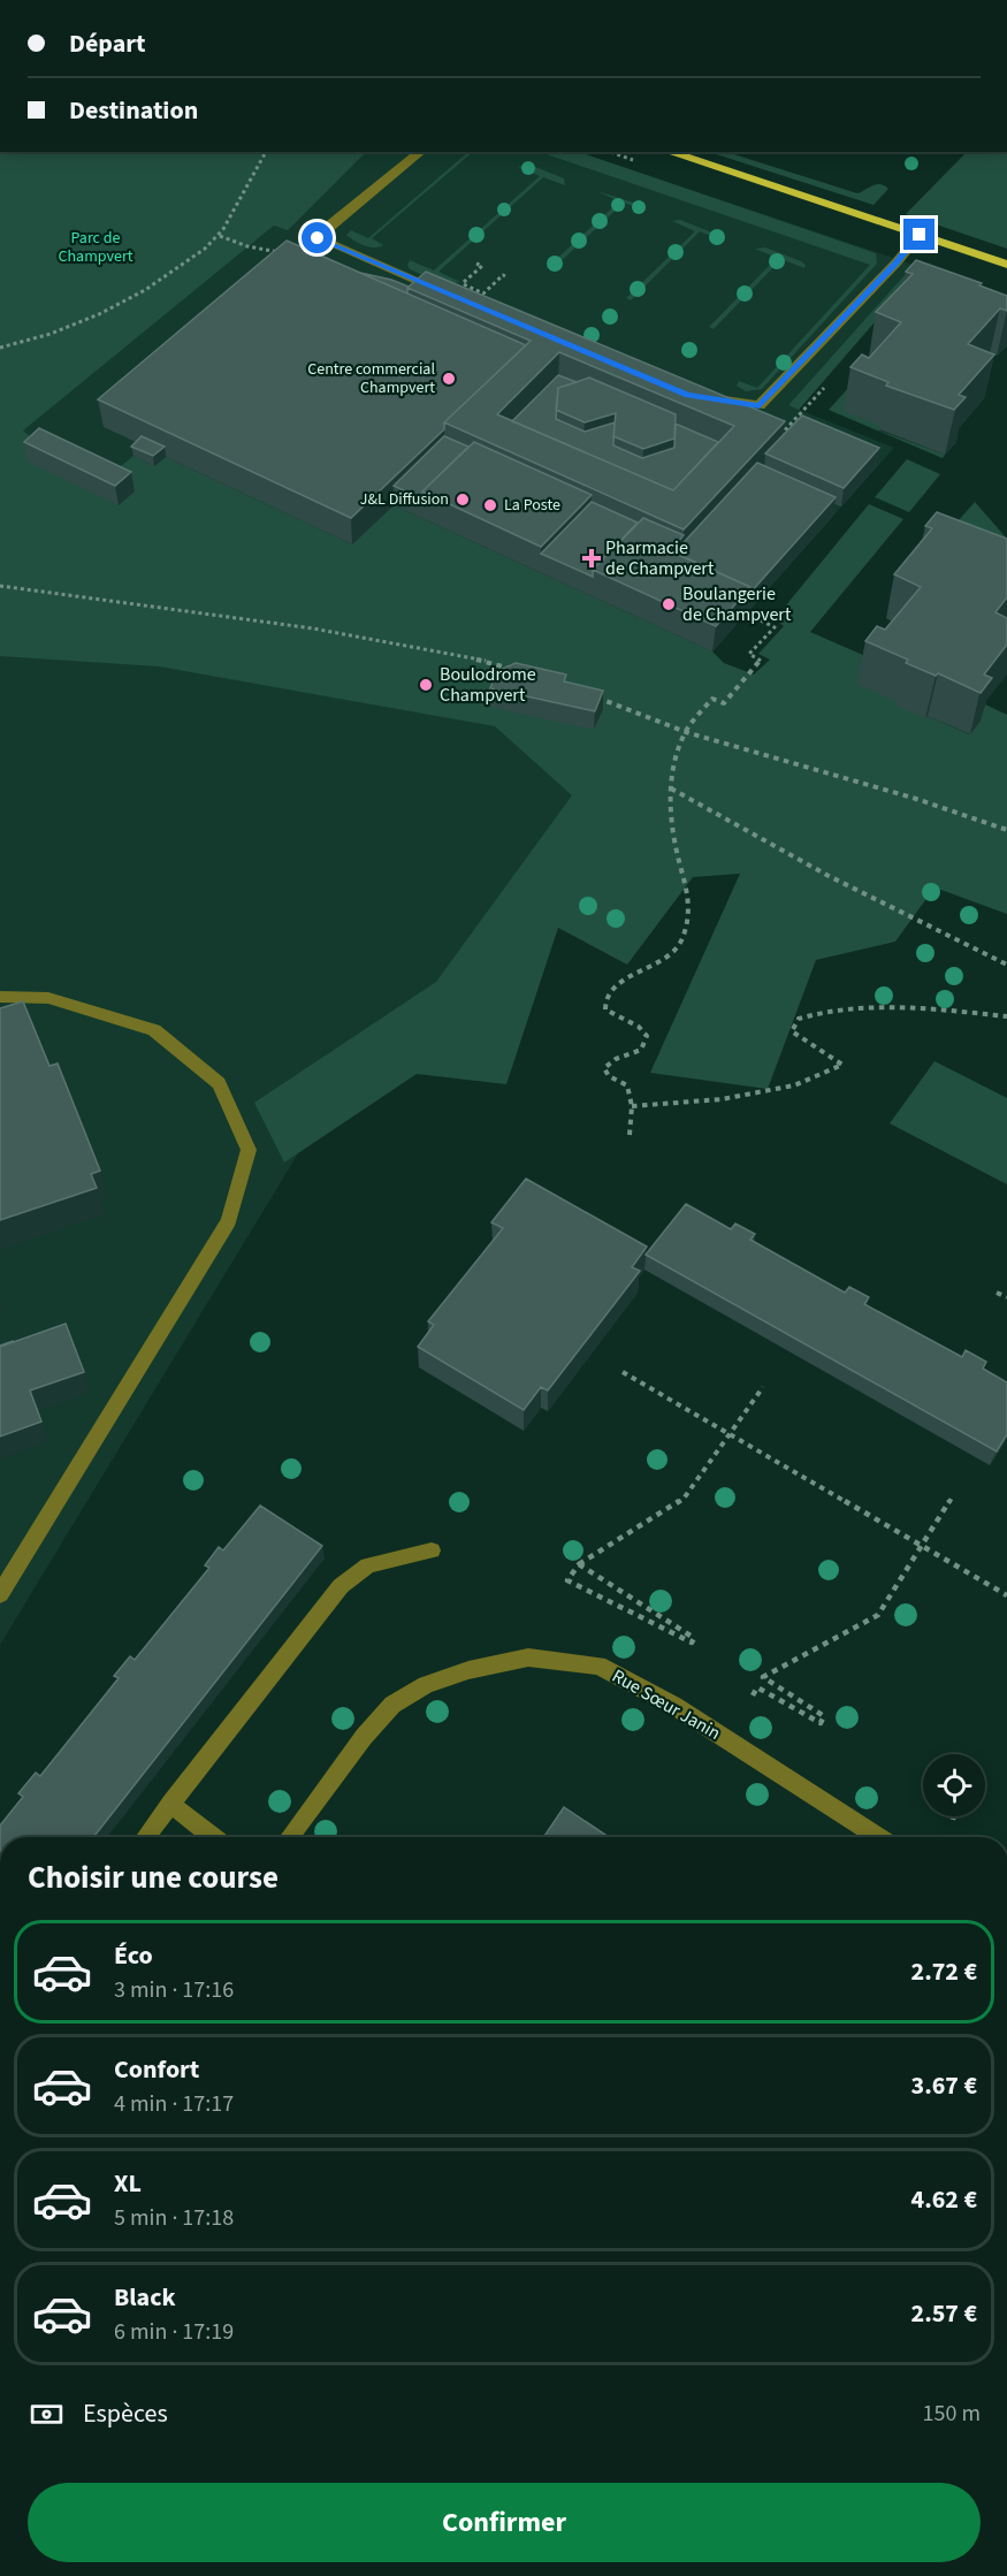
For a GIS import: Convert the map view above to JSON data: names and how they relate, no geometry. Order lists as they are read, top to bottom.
{
  "streets": {
    "street": ["Rue Sœur Janin"]
  },
  "parks": ["Parc de Champvert"],
  "places": {
    "other": [
      "Centre commercial Champvert",
      "J&L Diffusion",
      "La Poste",
      "Boulangerie de Champvert",
      "Boulodrome Champvert"
    ],
    "health": ["Pharmacie de Champvert"]
  },
  "page": {
    "banner": ["Départ", "Destination"],
    "heading": "Choisir une course",
    "list": [
      {
        "name": "Éco",
        "note": "3 min · 17:16",
        "value": "2.72 €"
      },
      {
        "name": "Confort",
        "note": "4 min · 17:17",
        "value": "3.67 €"
      },
      {
        "name": "XL",
        "note": "5 min · 17:18",
        "value": "4.62 €"
      },
      {
        "name": "Black",
        "note": "6 min · 17:19",
        "value": "2.57 €"
      }
    ],
    "pay": ["Espèces", "150 m"],
    "buttons": "Confirmer"
  }
}
